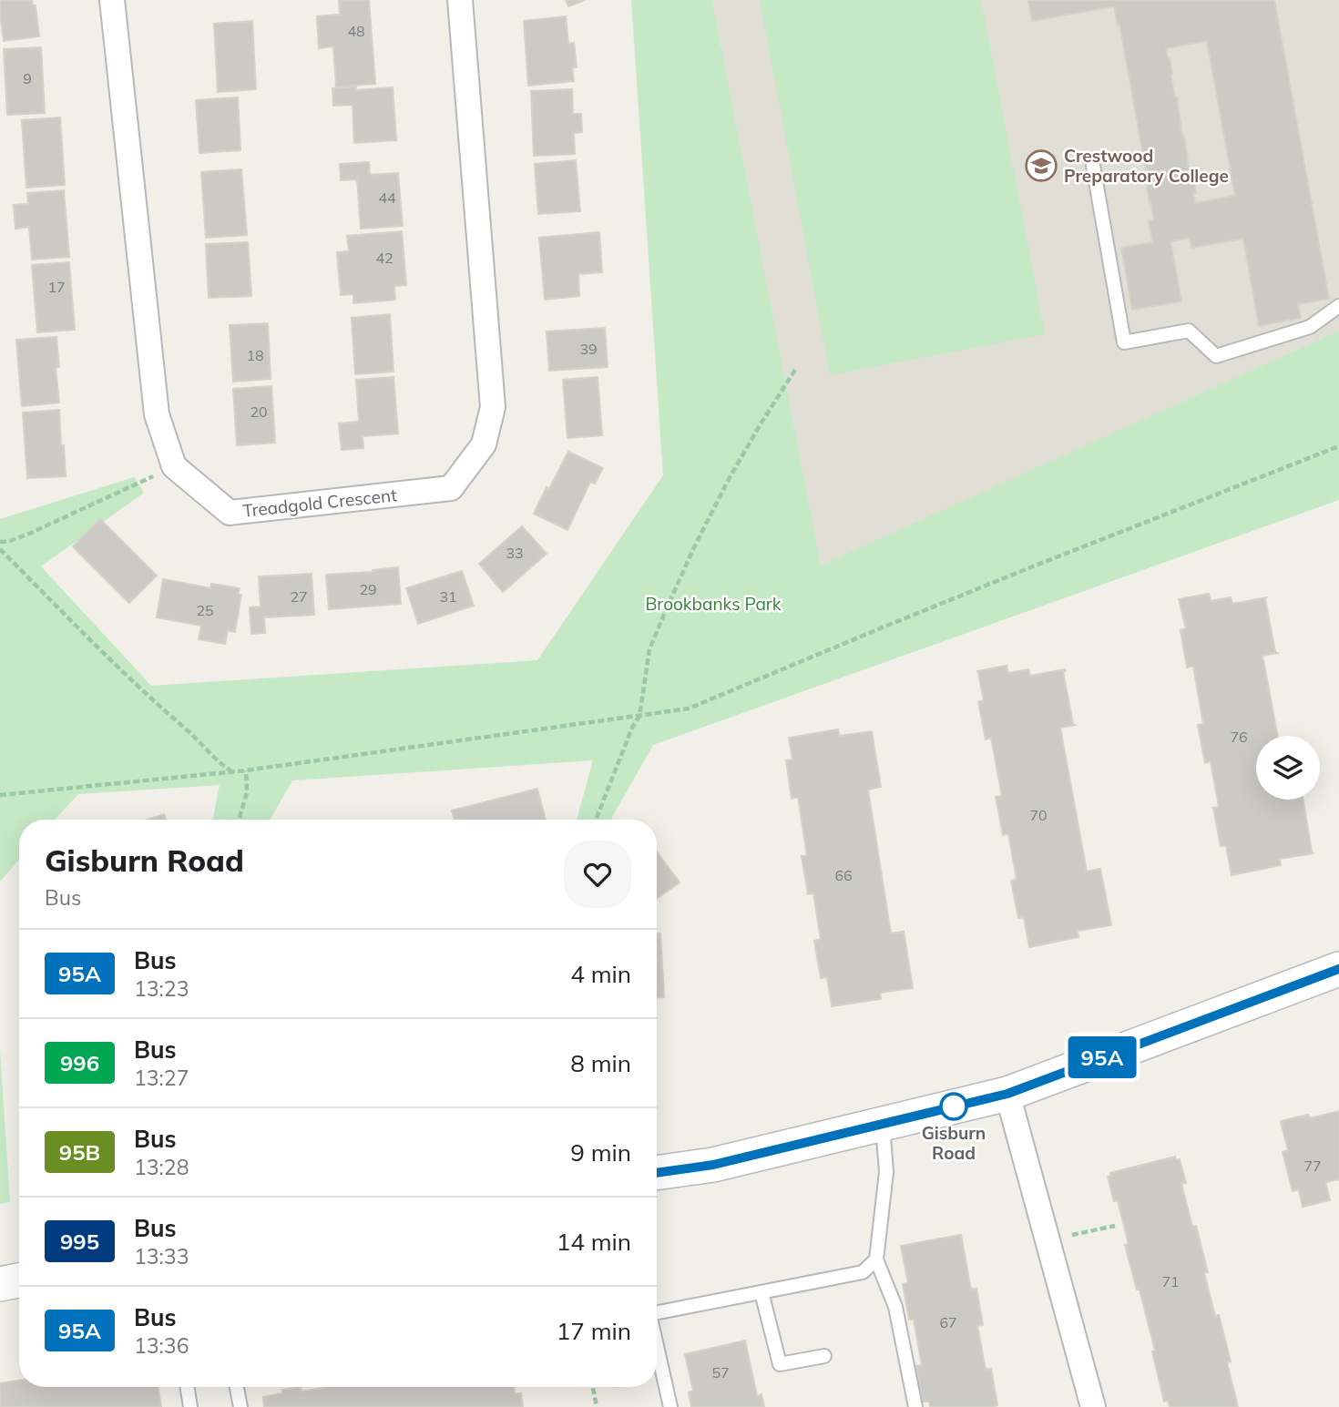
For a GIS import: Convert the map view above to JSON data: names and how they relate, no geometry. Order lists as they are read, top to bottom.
{
  "streets": {
    "street": ["Treadgold Crescent"]
  },
  "parks": ["Brookbanks Park"],
  "places": {
    "school or university": ["Crestwood Preparatory College"],
    "other": ["Gisburn Road"]
  },
  "lines": ["bus line 95A"],
  "house_numbers": [
    "48",
    "9",
    "44",
    "42",
    "17",
    "39",
    "18",
    "20",
    "33",
    "29",
    "27",
    "31",
    "25",
    "76",
    "70",
    "66",
    "77",
    "71",
    "67",
    "57"
  ],
  "page": {
    "on_map": "95A",
    "heading": ["Gisburn Road", "Bus"],
    "list": [
      {
        "mark": "95A",
        "name": "Bus",
        "note": "13:23",
        "value": "4 min"
      },
      {
        "mark": "996",
        "name": "Bus",
        "note": "13:27",
        "value": "8 min"
      },
      {
        "mark": "95B",
        "name": "Bus",
        "note": "13:28",
        "value": "9 min"
      },
      {
        "mark": "995",
        "name": "Bus",
        "note": "13:33",
        "value": "14 min"
      },
      {
        "mark": "95A",
        "name": "Bus",
        "note": "13:36",
        "value": "17 min"
      }
    ]
  }
}
